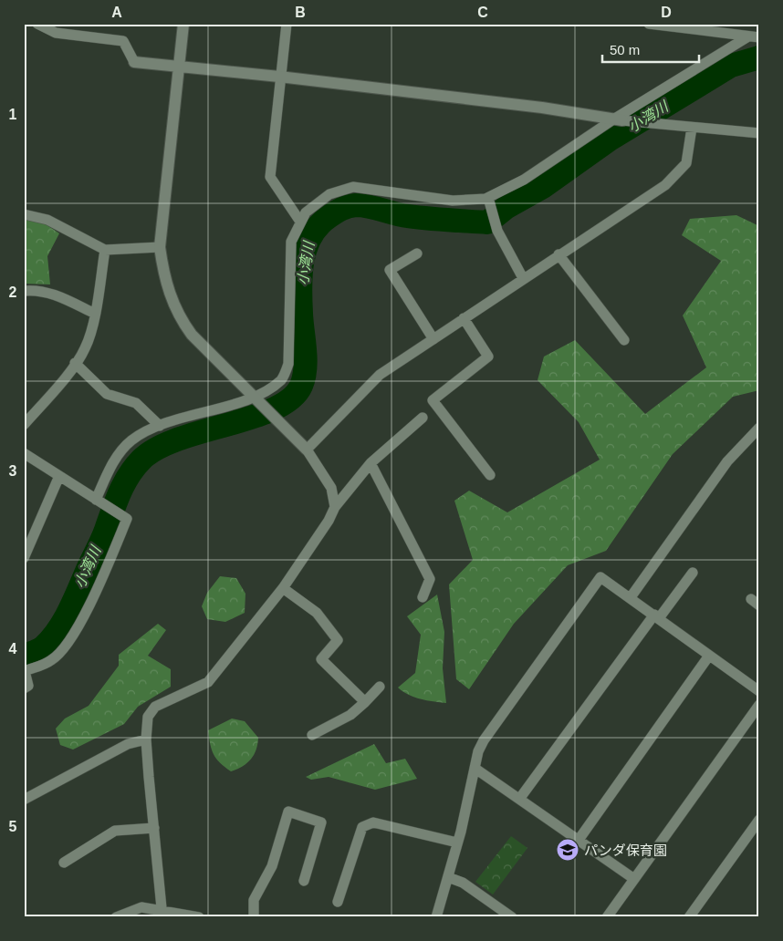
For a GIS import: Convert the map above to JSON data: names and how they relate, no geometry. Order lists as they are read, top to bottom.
{
  "water": ["小湾川"],
  "places": {
    "school or university": ["パンダ保育園"]
  },
  "scale_bar": "50 m",
  "grid": {
    "columns": [
      "A",
      "B",
      "C",
      "D"
    ],
    "rows": [
      "1",
      "2",
      "3",
      "4",
      "5"
    ]
  }
}
